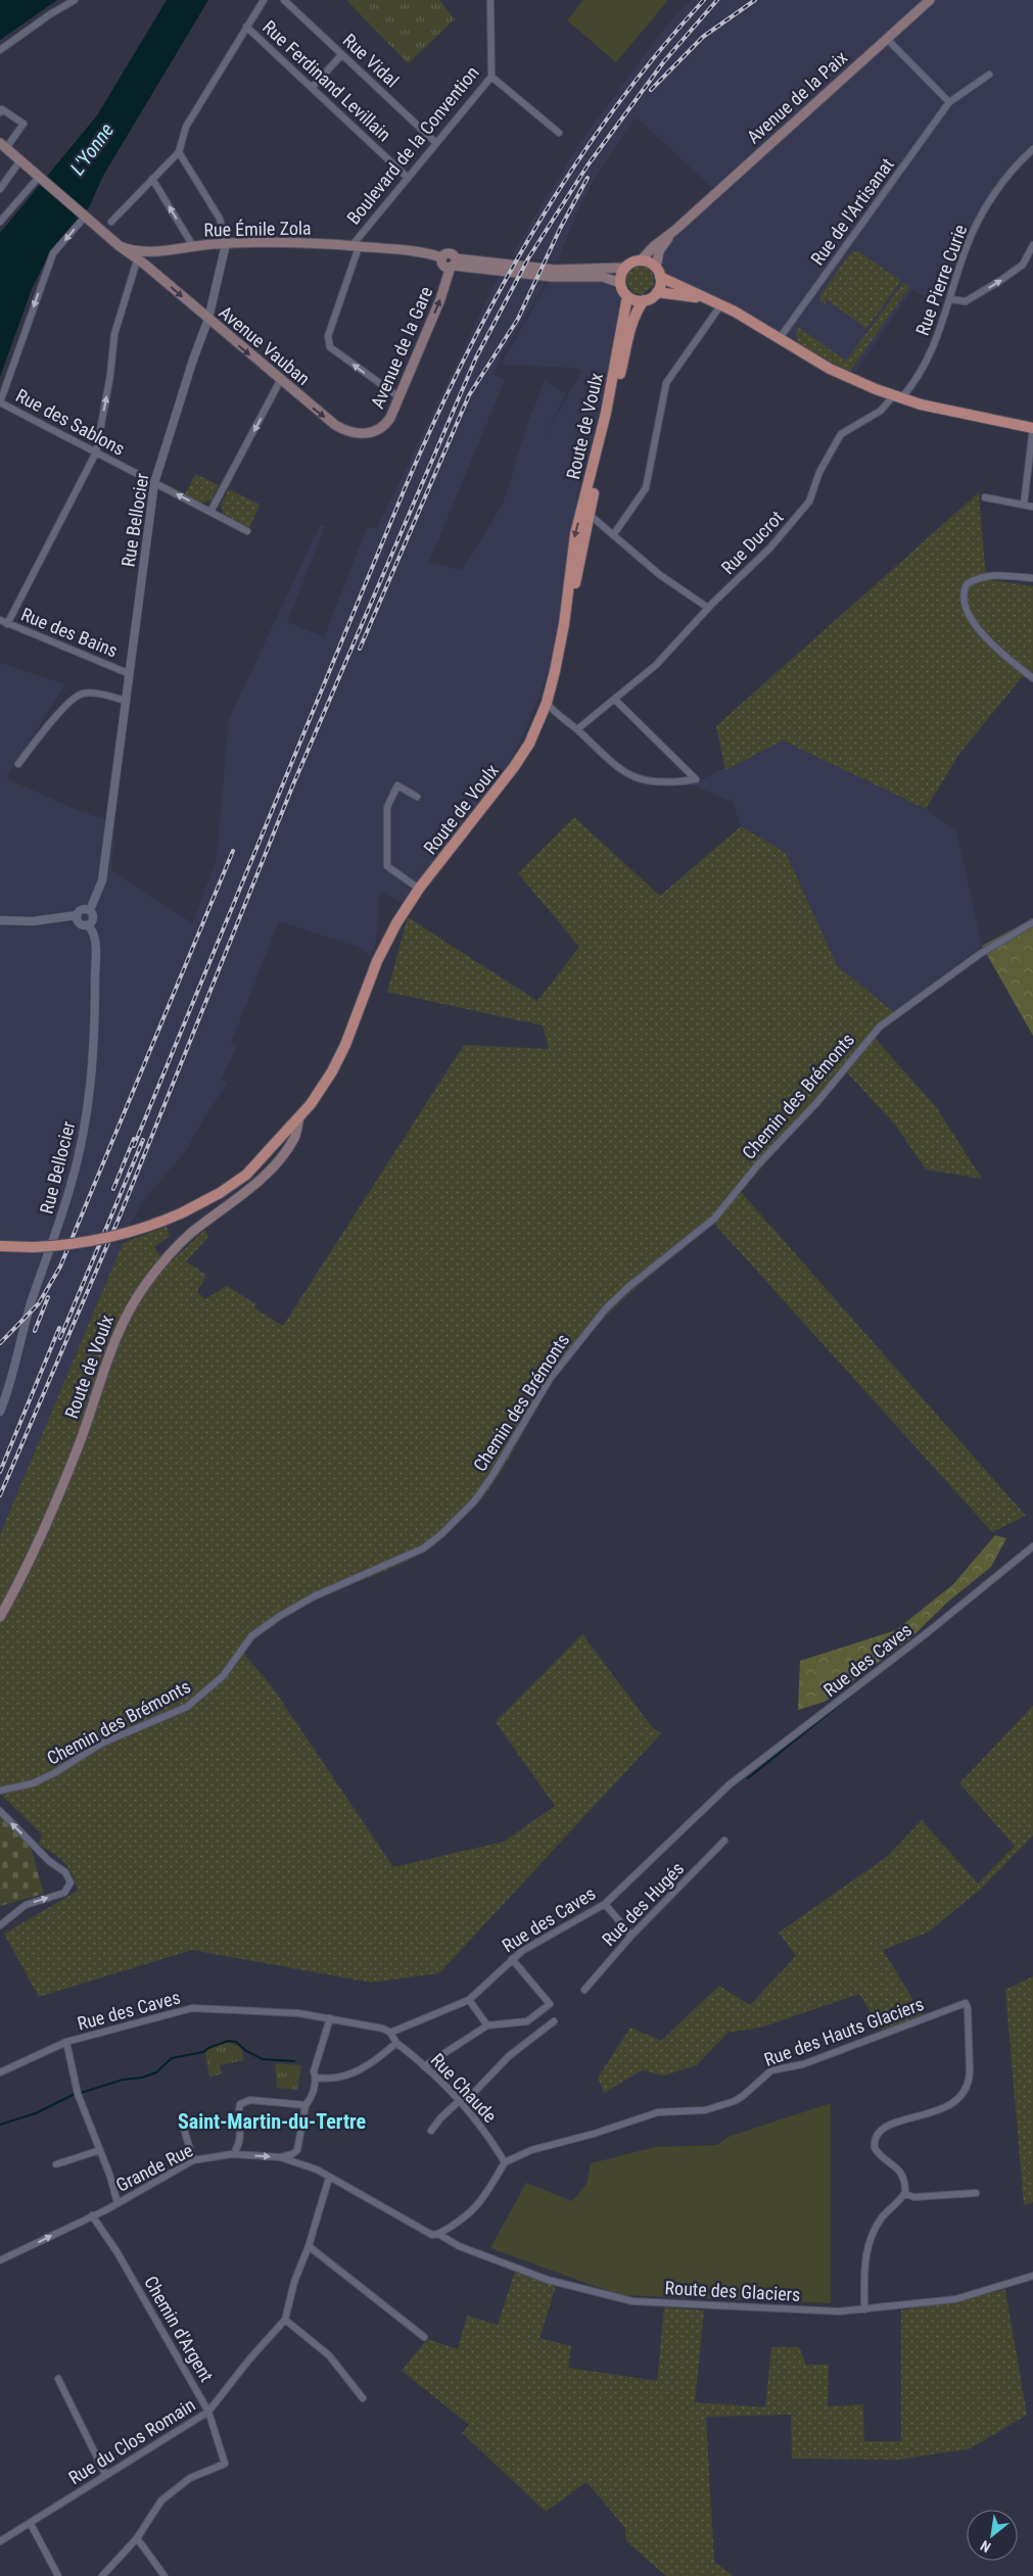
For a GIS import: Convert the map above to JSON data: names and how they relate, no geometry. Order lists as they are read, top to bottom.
{
  "streets": {
    "main road": [
      "Avenue de la Paix",
      "Rue Émile Zola",
      "Avenue Vauban",
      "Avenue de la Gare",
      "Route de Voulx"
    ],
    "street": [
      "Rue Vidal",
      "Rue Ferdinand Levillain",
      "Boulevard de la Convention",
      "Rue de l'Artisanat",
      "Rue Pierre Curie",
      "Rue des Sablons",
      "Rue Bellocier",
      "Rue Ducrot",
      "Rue des Bains",
      "Chemin des Brémonts",
      "Rue des Caves",
      "Rue des Hugés",
      "Rue des Hauts Glaciers",
      "Rue Chaude",
      "Grande Rue",
      "Route des Glaciers",
      "Chemin d'Argent",
      "Rue du Clos Romain"
    ]
  },
  "crossings": [
    ["Rue Vidal", "Boulevard de la Convention"],
    ["Rue Ferdinand Levillain", "Boulevard de la Convention"],
    ["Boulevard de la Convention", "Rue Émile Zola"],
    ["Rue Émile Zola", "Avenue Vauban"],
    ["Rue Émile Zola", "Avenue de la Gare"],
    ["Rue Émile Zola", "Rue Bellocier"],
    ["Rue Pierre Curie", "Rue Ducrot"],
    ["Avenue Vauban", "Avenue de la Gare"],
    ["Avenue Vauban", "Rue Bellocier"],
    ["Rue des Sablons", "Rue Bellocier"],
    ["Rue Bellocier", "Rue des Bains"],
    ["Rue des Caves", "Rue Chaude"],
    ["Rue des Hauts Glaciers", "Rue Chaude"],
    ["Grande Rue", "Route des Glaciers"],
    ["Grande Rue", "Chemin d'Argent"],
    ["Grande Rue", "Rue du Clos Romain"],
    ["Chemin d'Argent", "Rue du Clos Romain"]
  ],
  "one_way": ["Avenue Vauban", "Avenue de la Gare", "Grande Rue"],
  "districts": ["Saint-Martin-du-Tertre"],
  "water": ["L'Yonne"],
  "north": "bottom left"
}
